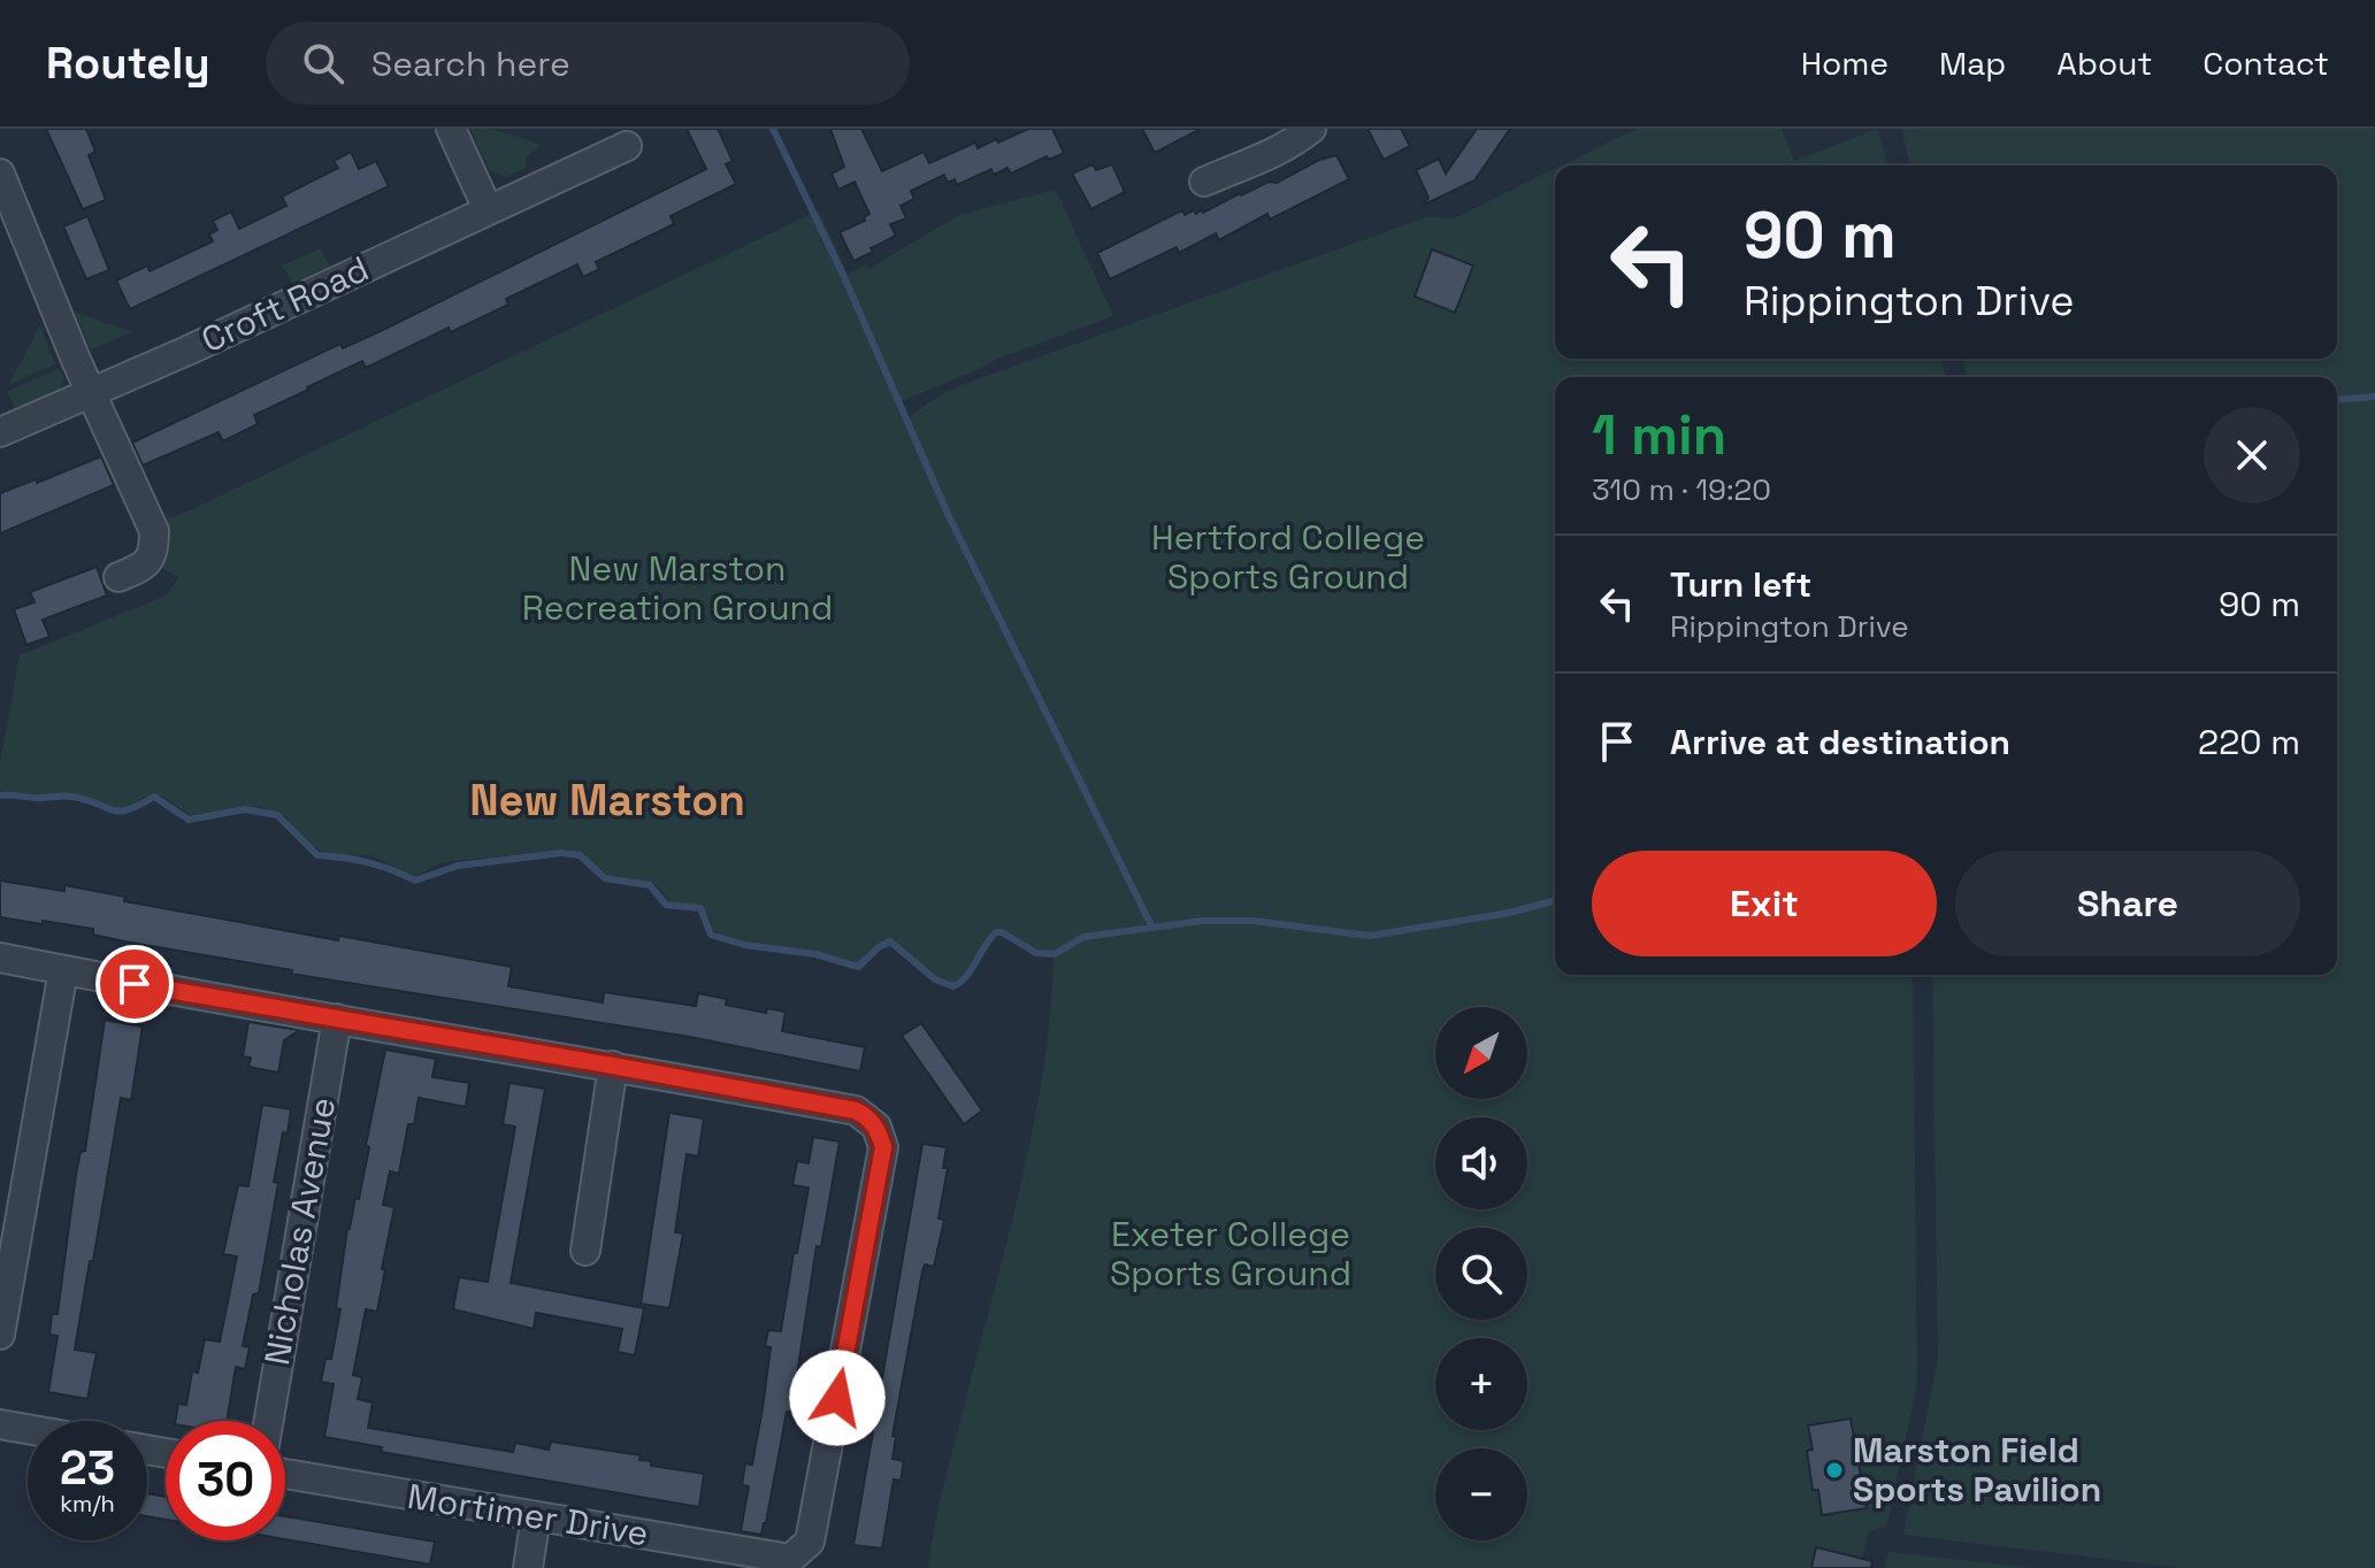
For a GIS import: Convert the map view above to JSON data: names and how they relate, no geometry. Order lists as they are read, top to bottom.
{
  "streets": {
    "street": ["Croft Road", "Nicholas Avenue", "Mortimer Drive"]
  },
  "districts": ["New Marston"],
  "parks": ["Hertford College Sports Ground", "New Marston Recreation Ground", "Exeter College Sports Ground"],
  "places": ["Marston Field Sports Pavilion"],
  "north": "bottom left",
  "page": {
    "header": "Routely",
    "search": "Search here",
    "nav": [
      "Home",
      "Map",
      "About",
      "Contact"
    ],
    "turn": ["90 m", "Rippington Drive"],
    "heading": ["1 min", "310 m · 19:20"],
    "list": [
      {
        "name": "Turn left",
        "note": "Rippington Drive",
        "value": "90 m"
      },
      {
        "name": "Arrive at destination",
        "value": "220 m"
      }
    ],
    "buttons": ["Exit", "Share"],
    "map_buttons": ["+", "−"],
    "speed": "23 km/h",
    "limit": "30"
  }
}
